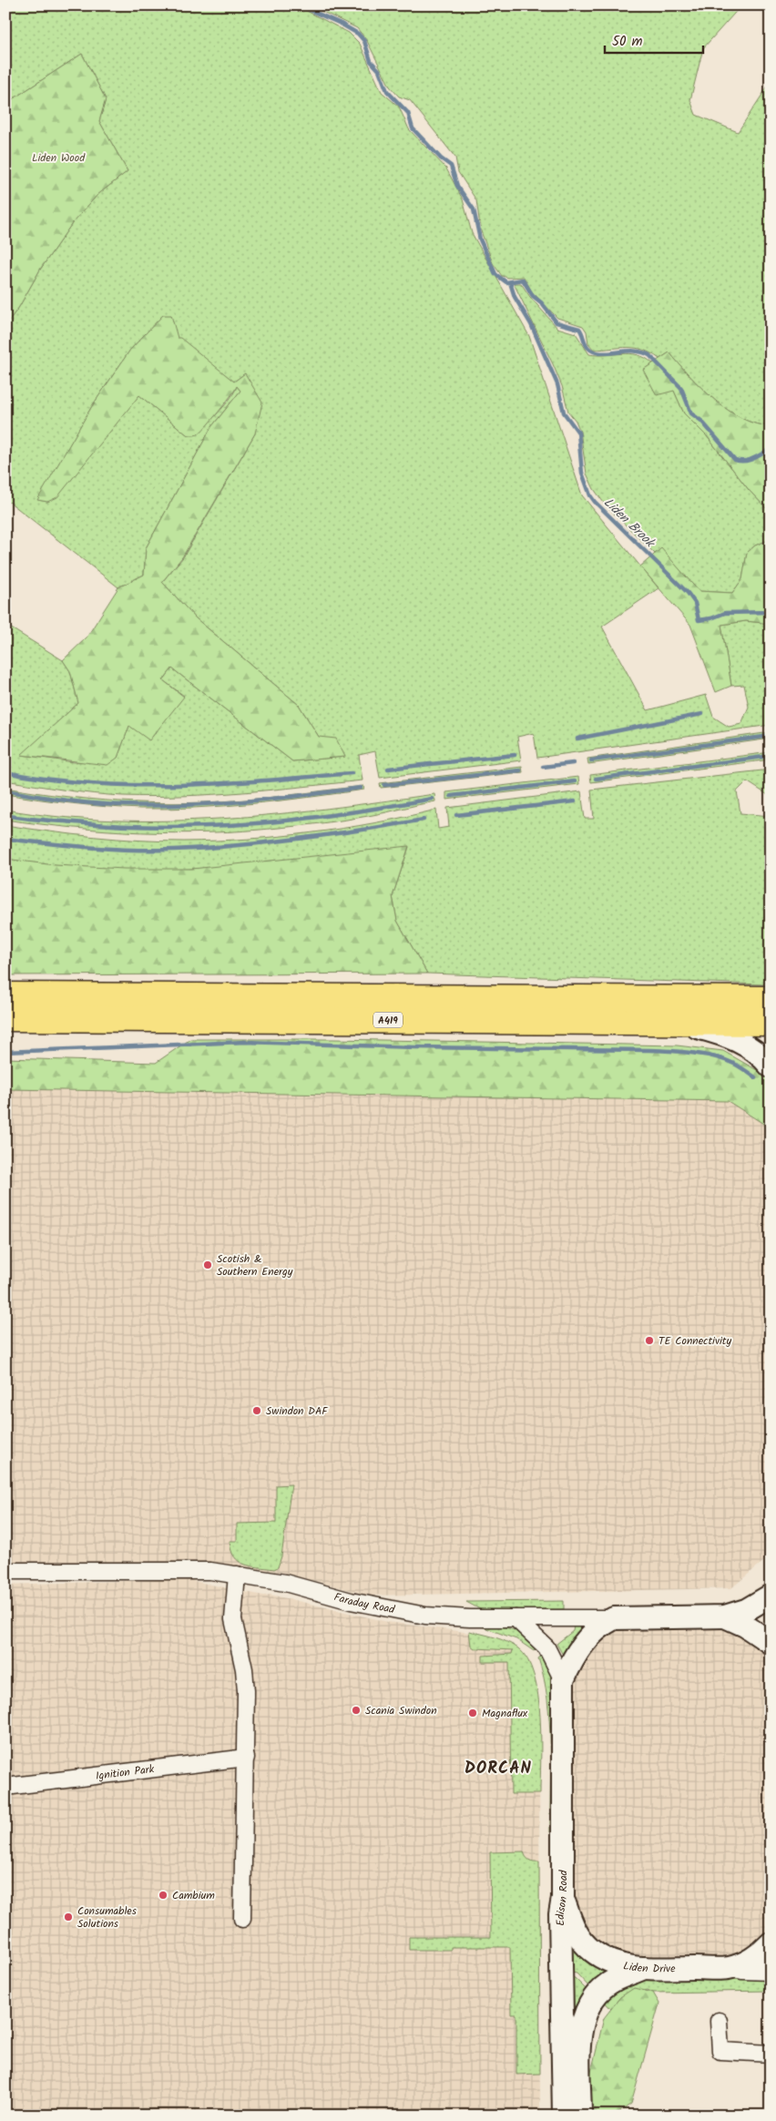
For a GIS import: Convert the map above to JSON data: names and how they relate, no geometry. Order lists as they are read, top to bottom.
{
  "streets": {
    "highway": ["A419"],
    "main road": ["Faraday Road", "Edison Road", "Liden Drive"],
    "street": ["Ignition Park"]
  },
  "crossings": [
    ["Faraday Road", "Edison Road"],
    ["Edison Road", "Liden Drive"]
  ],
  "districts": ["DORCAN"],
  "water": ["Liden Brook"],
  "parks": ["Liden Wood"],
  "places": [
    "Scotish & Southern Energy",
    "TE Connectivity",
    "Swindon DAF",
    "Scania Swindon",
    "Magnaflux",
    "Cambium",
    "Consumables Solutions"
  ],
  "scale_bar": "50 m"
}
